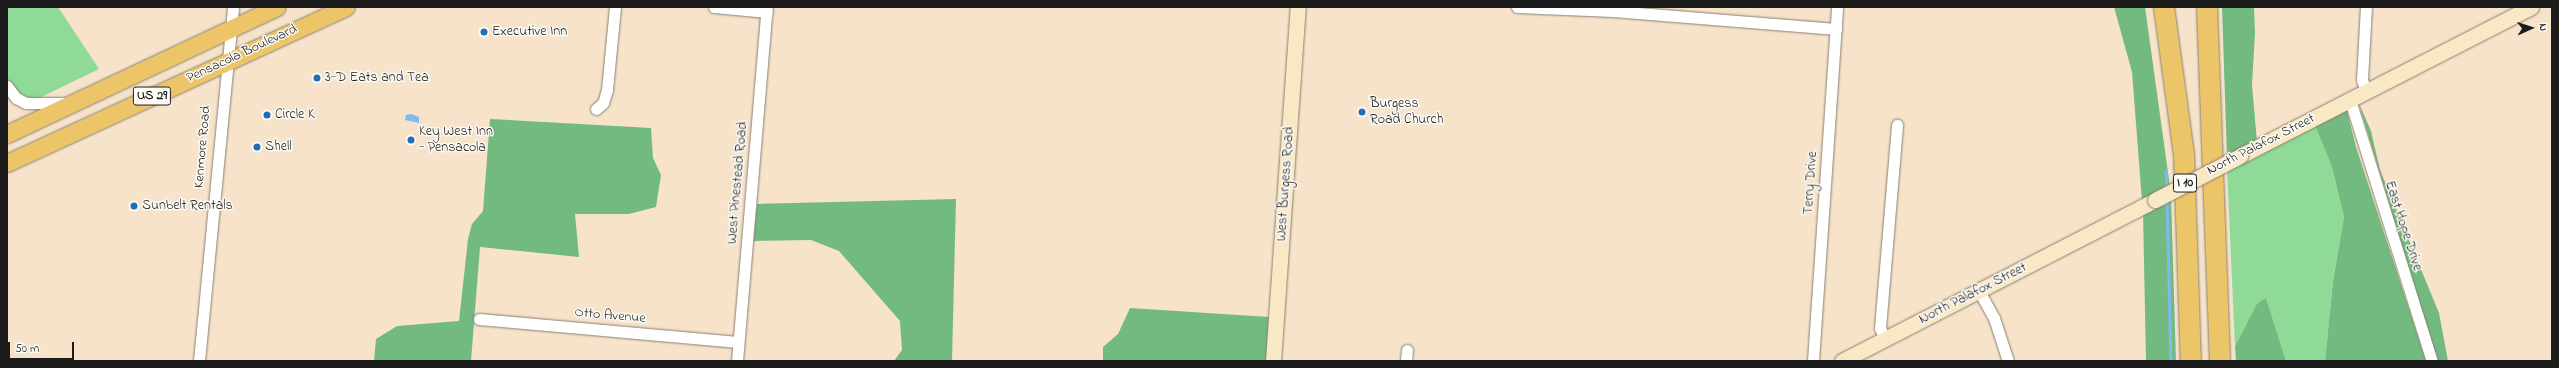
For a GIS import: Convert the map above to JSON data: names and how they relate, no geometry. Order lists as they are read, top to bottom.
{
  "streets": {
    "highway": ["I 10"],
    "main road": [
      "Pensacola Boulevard",
      "US 29",
      "North Palafox Street",
      "West Burgess Road"
    ],
    "street": [
      "Kenmore Road",
      "West Pinestead Road",
      "Terry Drive",
      "East Hope Drive",
      "Otto Avenue"
    ]
  },
  "crossings": [
    ["Pensacola Boulevard", "Kenmore Road"],
    ["North Palafox Street", "East Hope Drive"],
    ["West Pinestead Road", "Otto Avenue"]
  ],
  "places": [
    "Executive Inn",
    "3-D Eats and Tea",
    "Burgess Road Church",
    "Circle K",
    "Key West Inn - Pensacola",
    "Shell",
    "Sunbelt Rentals"
  ],
  "scale_bar": "50 m",
  "north": "right"
}
